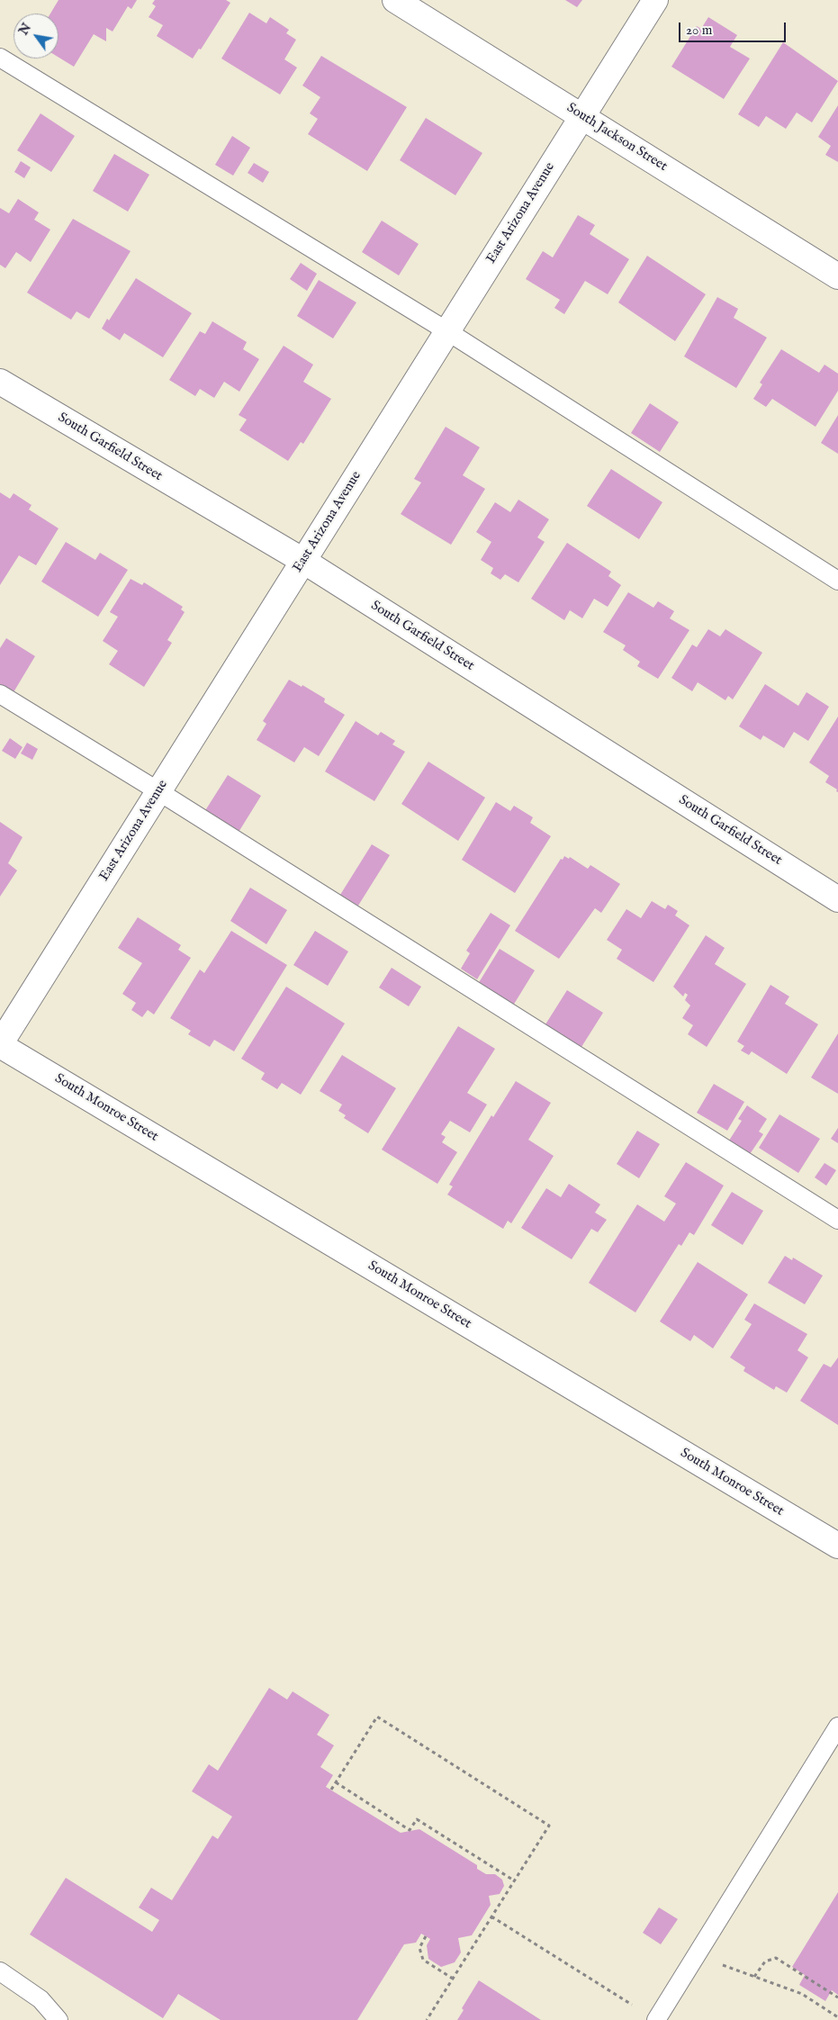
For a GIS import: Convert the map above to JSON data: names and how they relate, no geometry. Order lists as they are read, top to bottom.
{
  "streets": {
    "street": [
      "South Jackson Street",
      "East Arizona Avenue",
      "South Garfield Street",
      "South Monroe Street"
    ]
  },
  "crossings": [
    ["South Jackson Street", "East Arizona Avenue"],
    ["East Arizona Avenue", "South Garfield Street"],
    ["East Arizona Avenue", "South Monroe Street"]
  ],
  "scale_bar": "20 m",
  "north": "top left"
}
